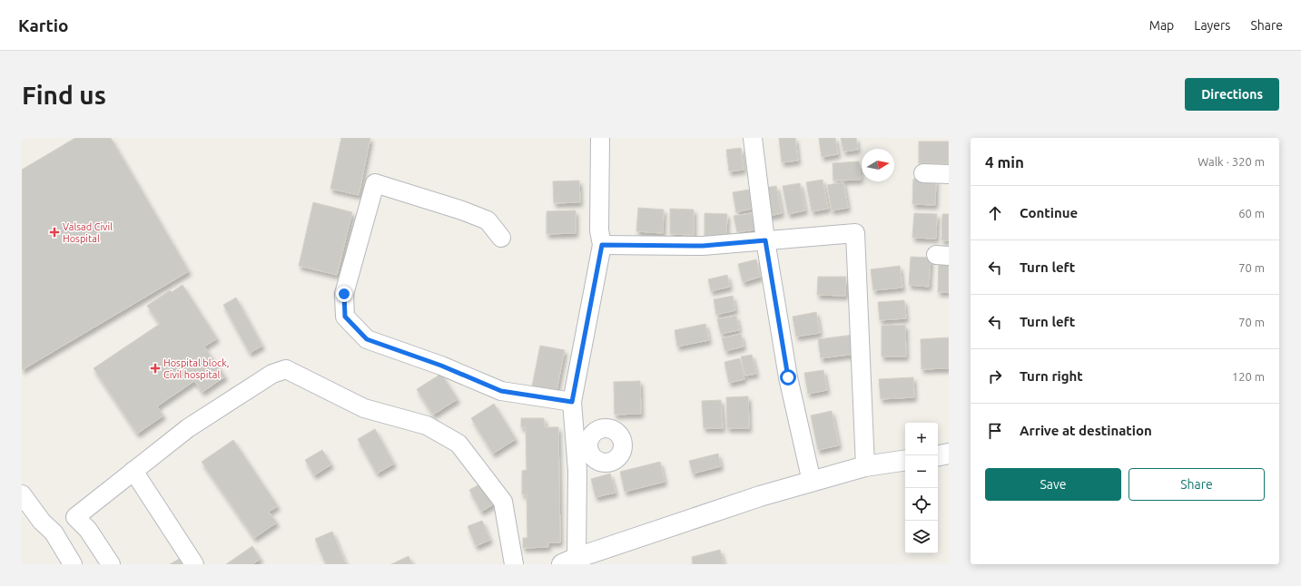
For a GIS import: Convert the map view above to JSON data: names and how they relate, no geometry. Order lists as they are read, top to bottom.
{
  "places": {
    "health": ["Valsad Civil Hospital", "Hospital block, Civil hospital"]
  },
  "north": "right",
  "page": {
    "header": "Kartio",
    "nav": ["Map", "Layers", "Share"],
    "buttons": [
      "Directions",
      ["Save", "Share"]
    ],
    "title": "Find us",
    "heading": ["4 min", "Walk · 320 m"],
    "list": [
      ["Continue", "60 m"],
      ["Turn left", "70 m"],
      ["Turn left", "70 m"],
      ["Turn right", "120 m"],
      "Arrive at destination"
    ],
    "map_buttons": ["+", "−"]
  }
}
